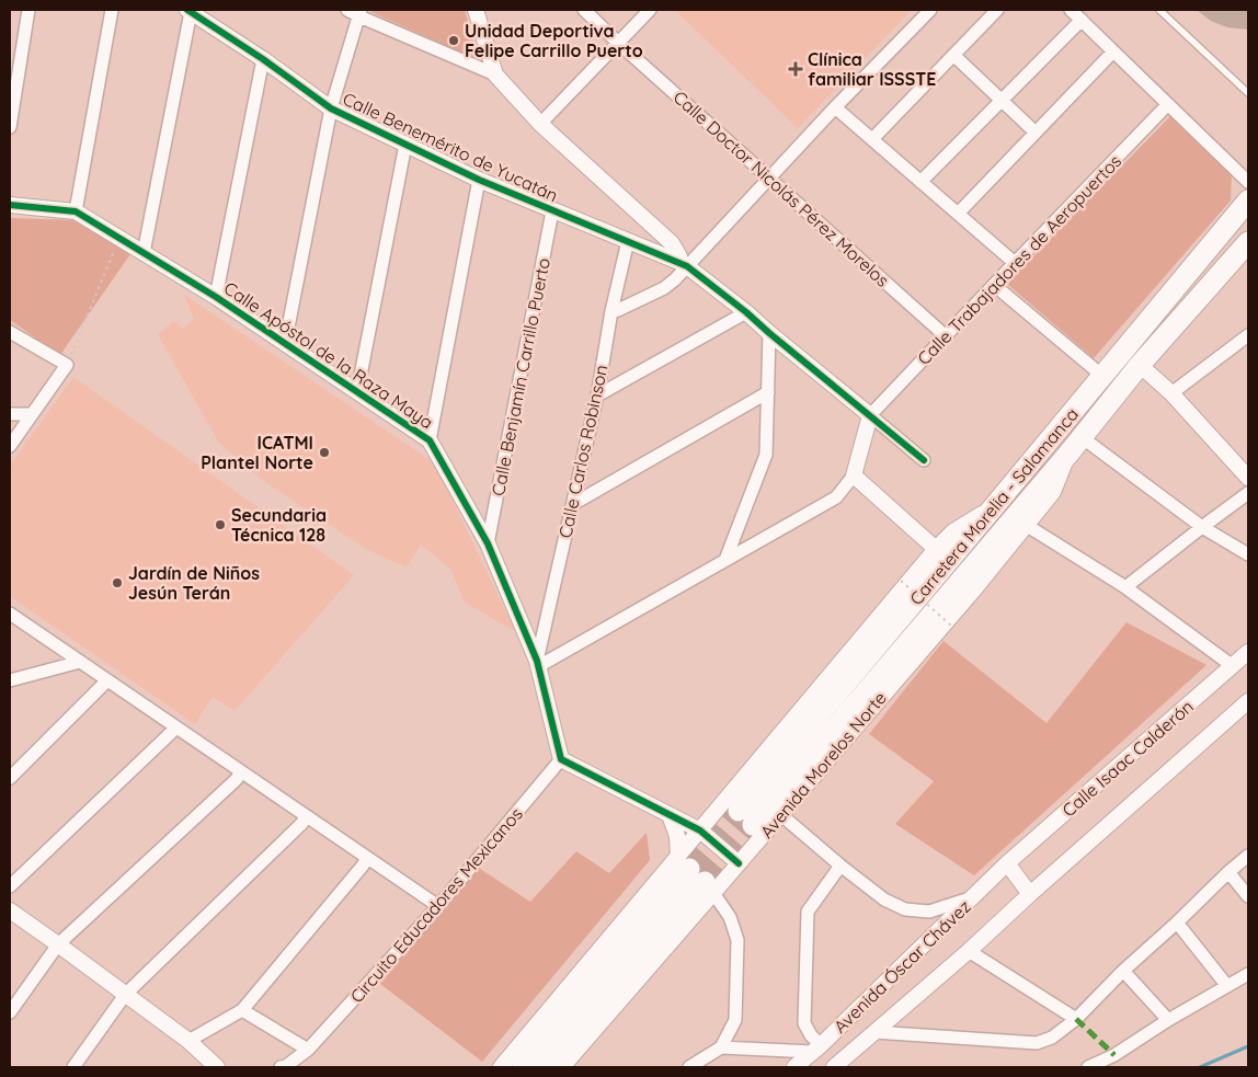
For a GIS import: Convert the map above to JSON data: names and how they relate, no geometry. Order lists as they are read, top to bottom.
{
  "streets": {
    "highway": ["Carretera Morelia - Salamanca"],
    "street": [
      "Calle Benemérito de Yucatán",
      "Calle Doctor Nicolás Pérez Morelos",
      "Calle Trabajadores de Aeropuertos",
      "Calle Apóstol de la Raza Maya",
      "Calle Benjamín Carrillo Puerto",
      "Calle Carlos Robinson",
      "Calle Isaac Calderón",
      "Avenida Morelos Norte",
      "Circuito Educadores Mexicanos",
      "Avenida Óscar Chávez"
    ]
  },
  "crossings": [
    ["Calle Benemérito de Yucatán", "Calle Benjamín Carrillo Puerto"],
    ["Calle Benemérito de Yucatán", "Calle Carlos Robinson"],
    ["Calle Doctor Nicolás Pérez Morelos", "Calle Trabajadores de Aeropuertos"],
    ["Calle Apóstol de la Raza Maya", "Calle Benjamín Carrillo Puerto"],
    ["Calle Apóstol de la Raza Maya", "Calle Carlos Robinson"],
    ["Calle Apóstol de la Raza Maya", "Circuito Educadores Mexicanos"],
    ["Carretera Morelia - Salamanca", "Avenida Morelos Norte"],
    ["Calle Isaac Calderón", "Avenida Óscar Chávez"]
  ],
  "places": {
    "other": [
      "Unidad Deportiva Felipe Carrillo Puerto",
      "ICATMI Plantel Norte",
      "Secundaria Técnica 128",
      "Jardín de Niños Jesún Terán"
    ],
    "health": ["Clínica familiar ISSSTE"]
  }
}
